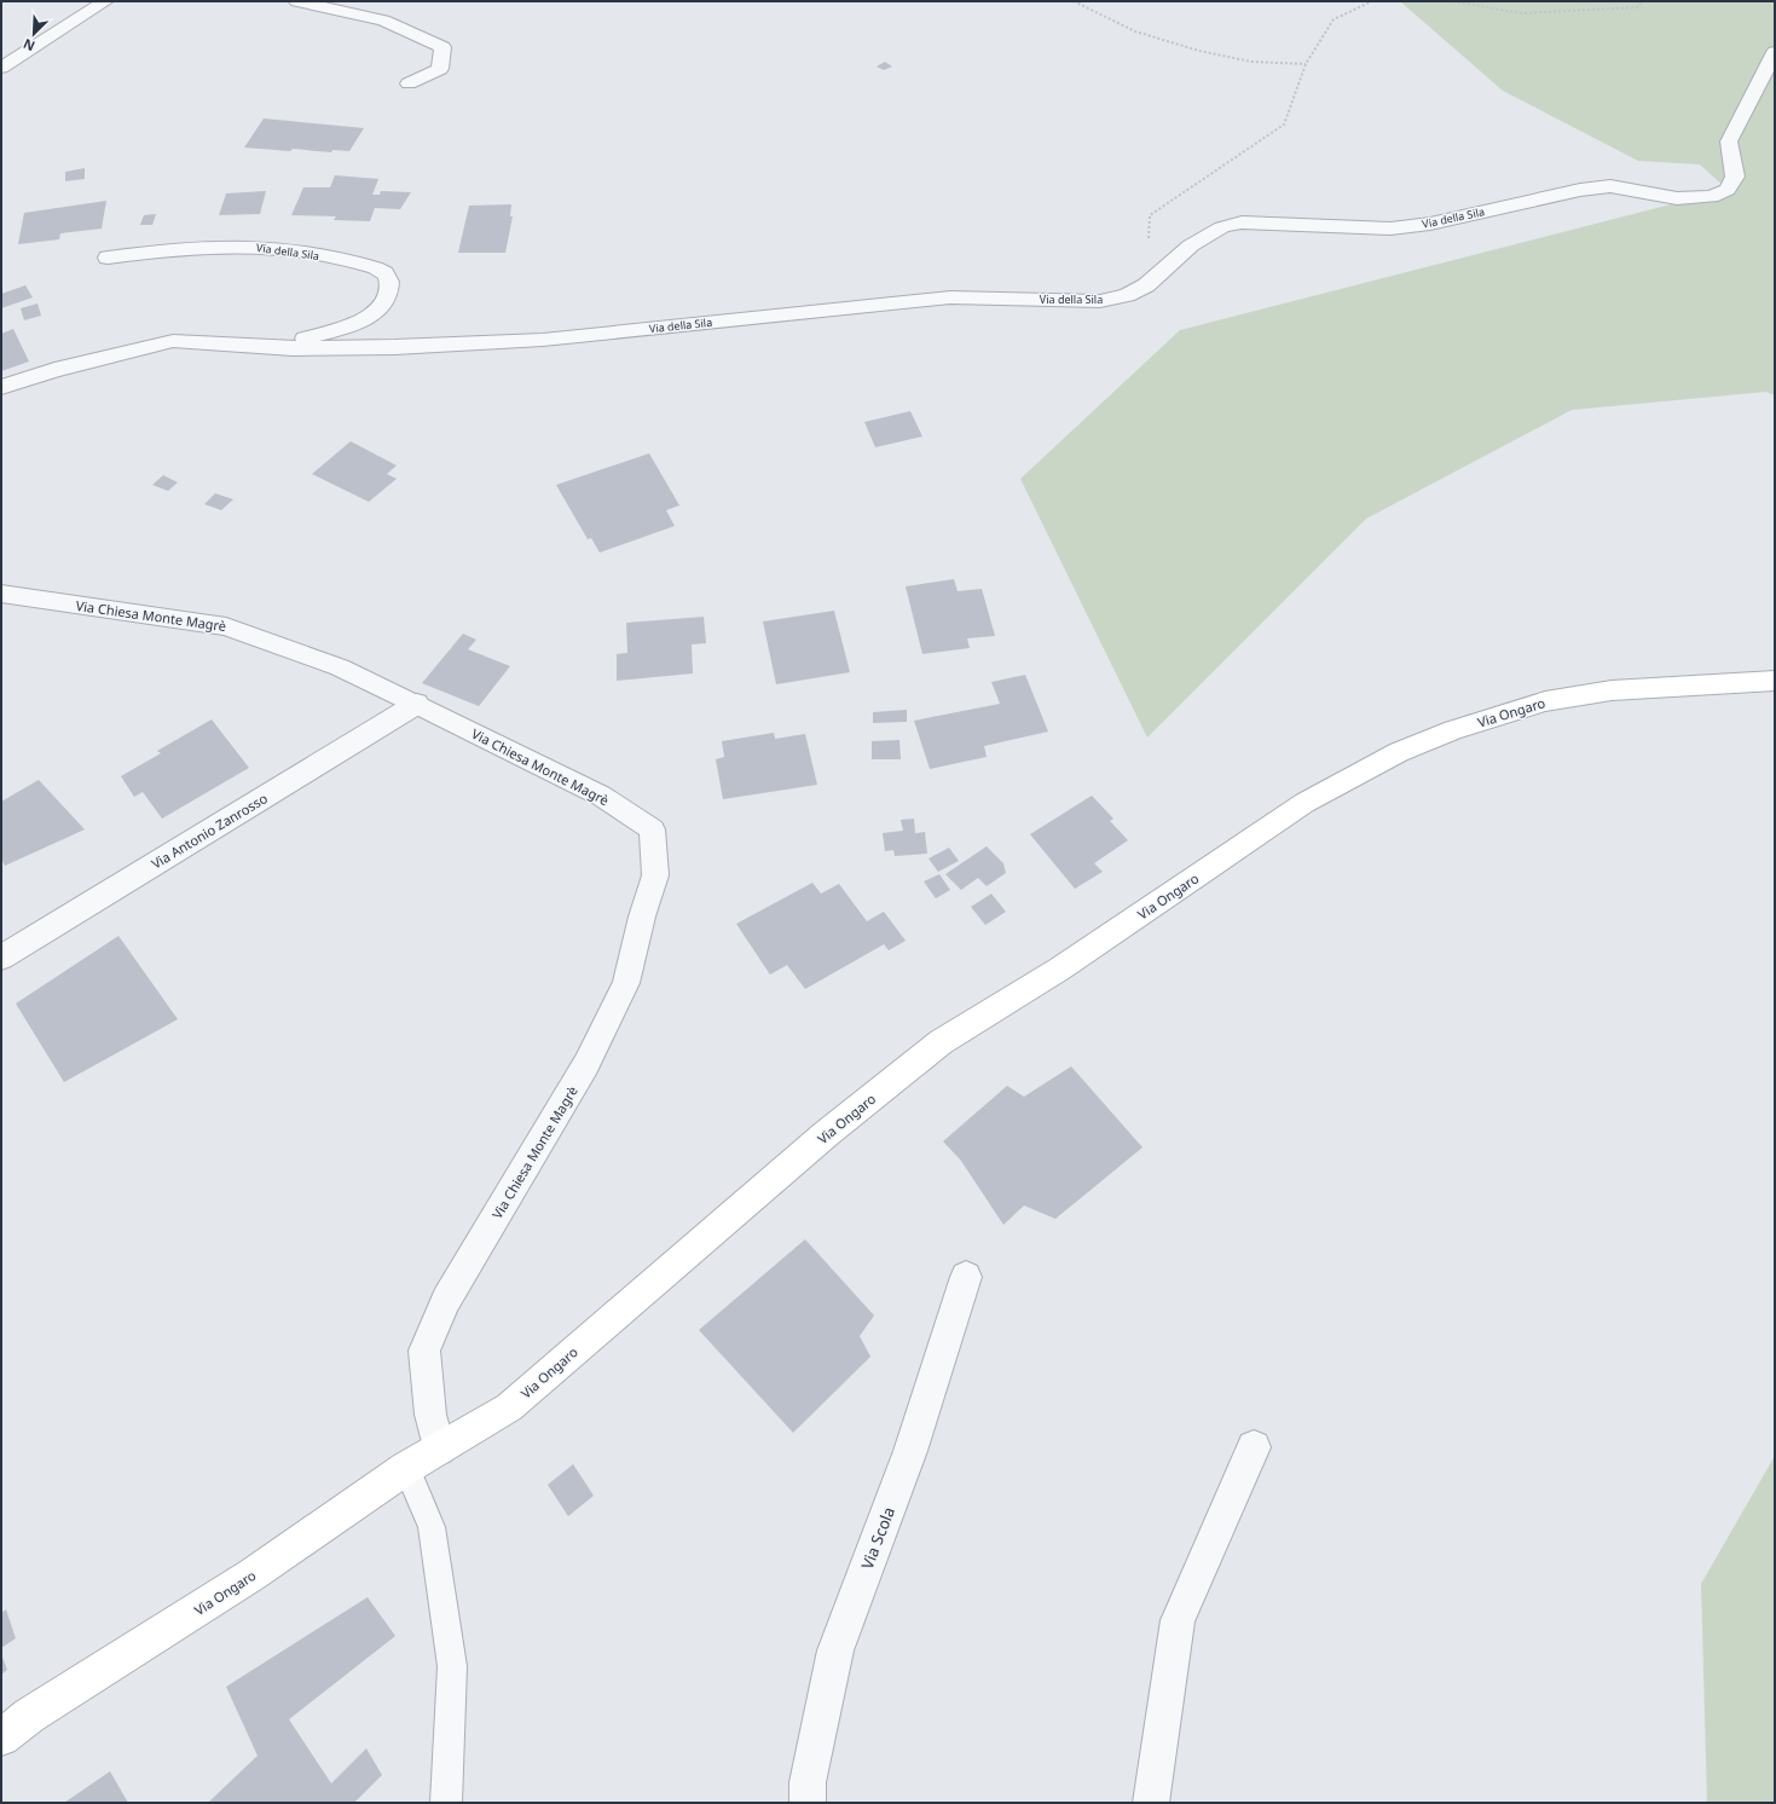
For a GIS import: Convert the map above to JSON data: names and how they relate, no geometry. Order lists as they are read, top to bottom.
{
  "streets": {
    "main road": ["Via Ongaro"],
    "street": [
      "Via della Sila",
      "Via Chiesa Monte Magrè",
      "Via Antonio Zanrosso",
      "Via Scola"
    ]
  },
  "crossings": [
    ["Via Chiesa Monte Magrè", "Via Ongaro"],
    ["Via Chiesa Monte Magrè", "Via Antonio Zanrosso"]
  ],
  "north": "bottom left"
}
